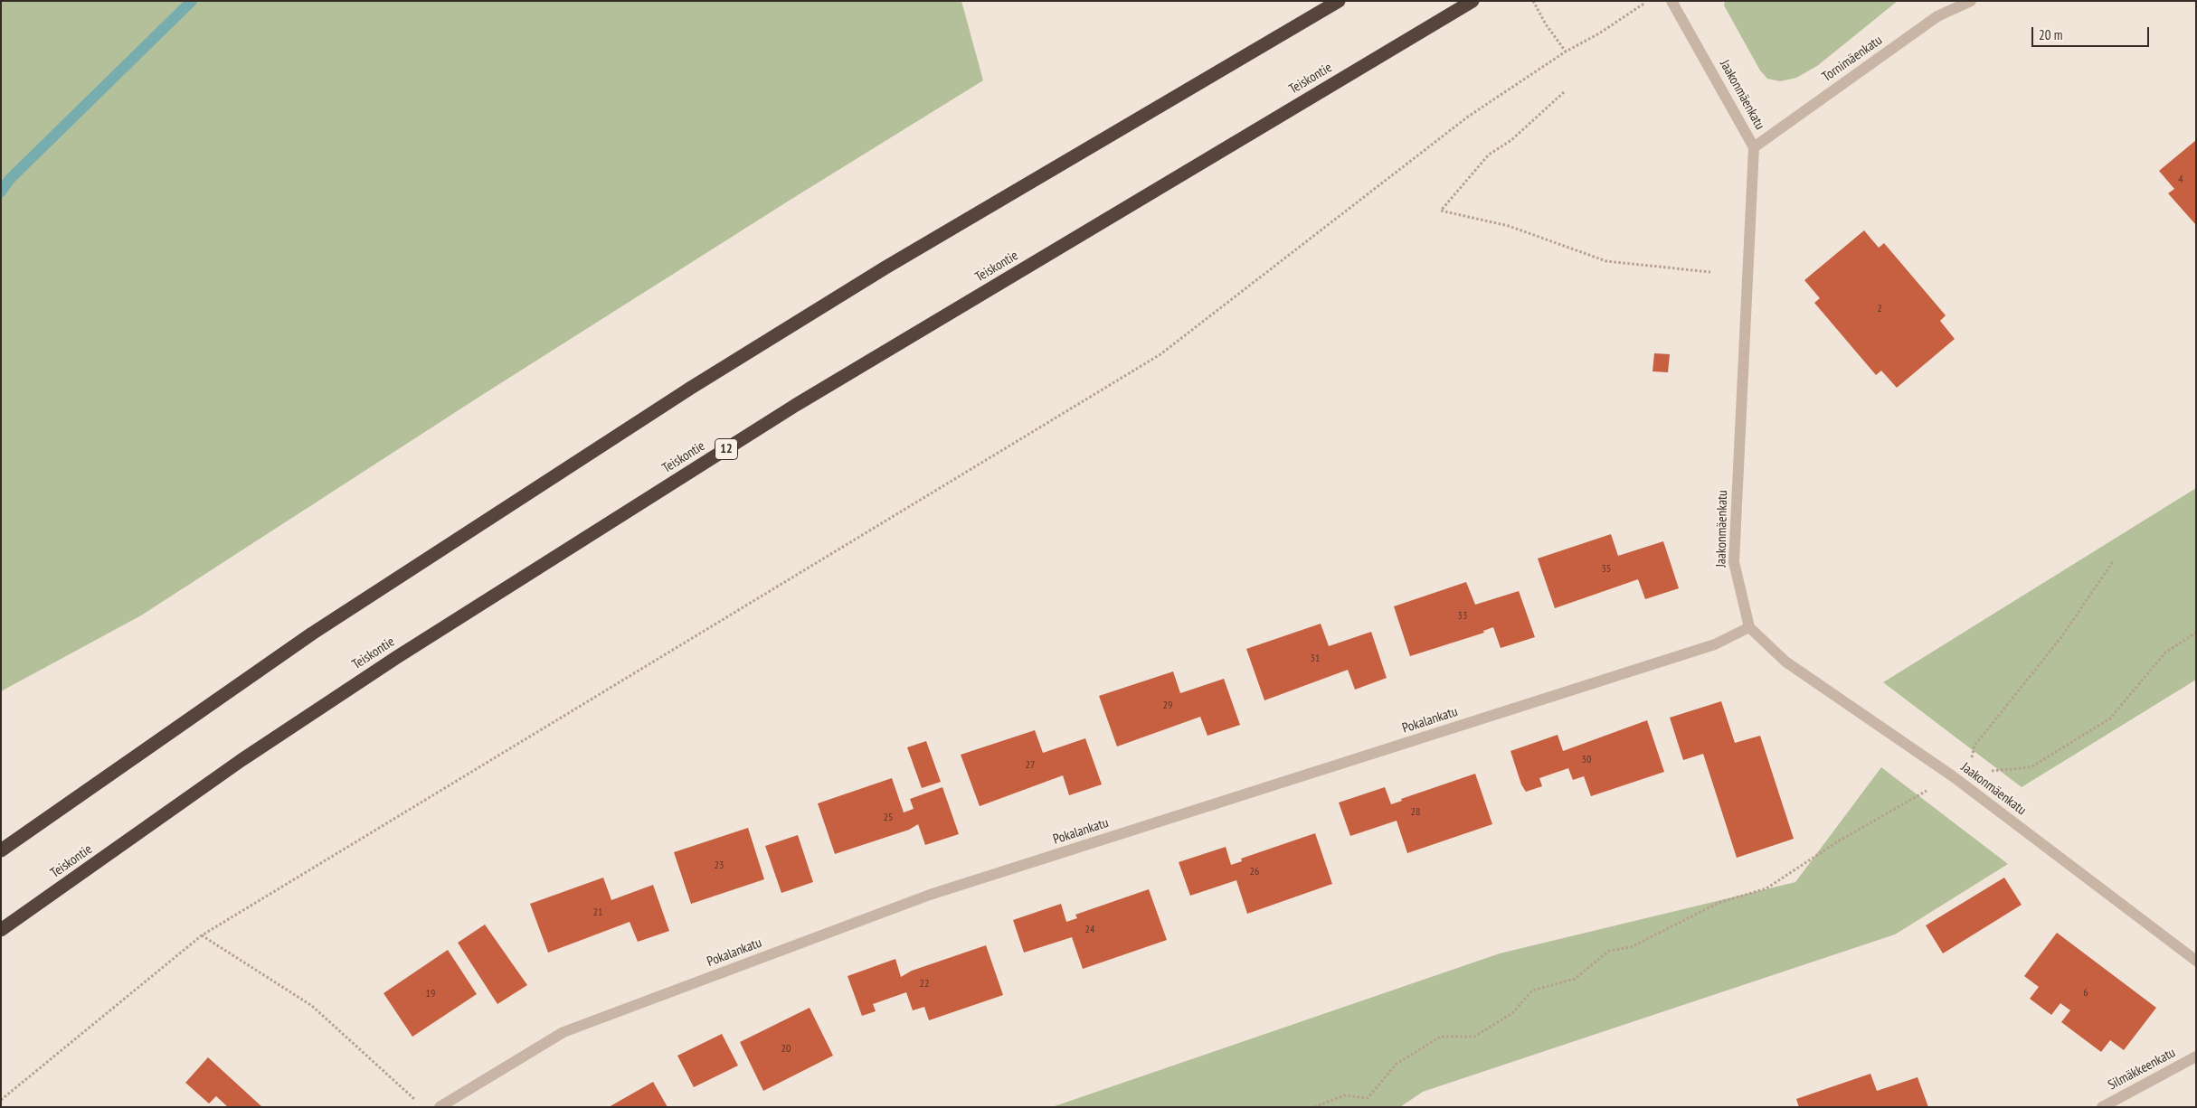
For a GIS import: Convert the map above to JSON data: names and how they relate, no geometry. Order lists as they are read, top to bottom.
{
  "streets": {
    "highway": ["Teiskontie", "12"],
    "street": [
      "Tornimäenkatu",
      "Jaakonmäenkatu",
      "Pokalankatu",
      "Silmäkkeenkatu"
    ]
  },
  "crossings": [
    ["Tornimäenkatu", "Jaakonmäenkatu"],
    ["Jaakonmäenkatu", "Pokalankatu"]
  ],
  "house_numbers": [
    "4",
    "2",
    "35",
    "33",
    "31",
    "29",
    "30",
    "27",
    "28",
    "25",
    "23",
    "26",
    "21",
    "24",
    "22",
    "6",
    "19",
    "20"
  ],
  "scale_bar": "20 m"
}
